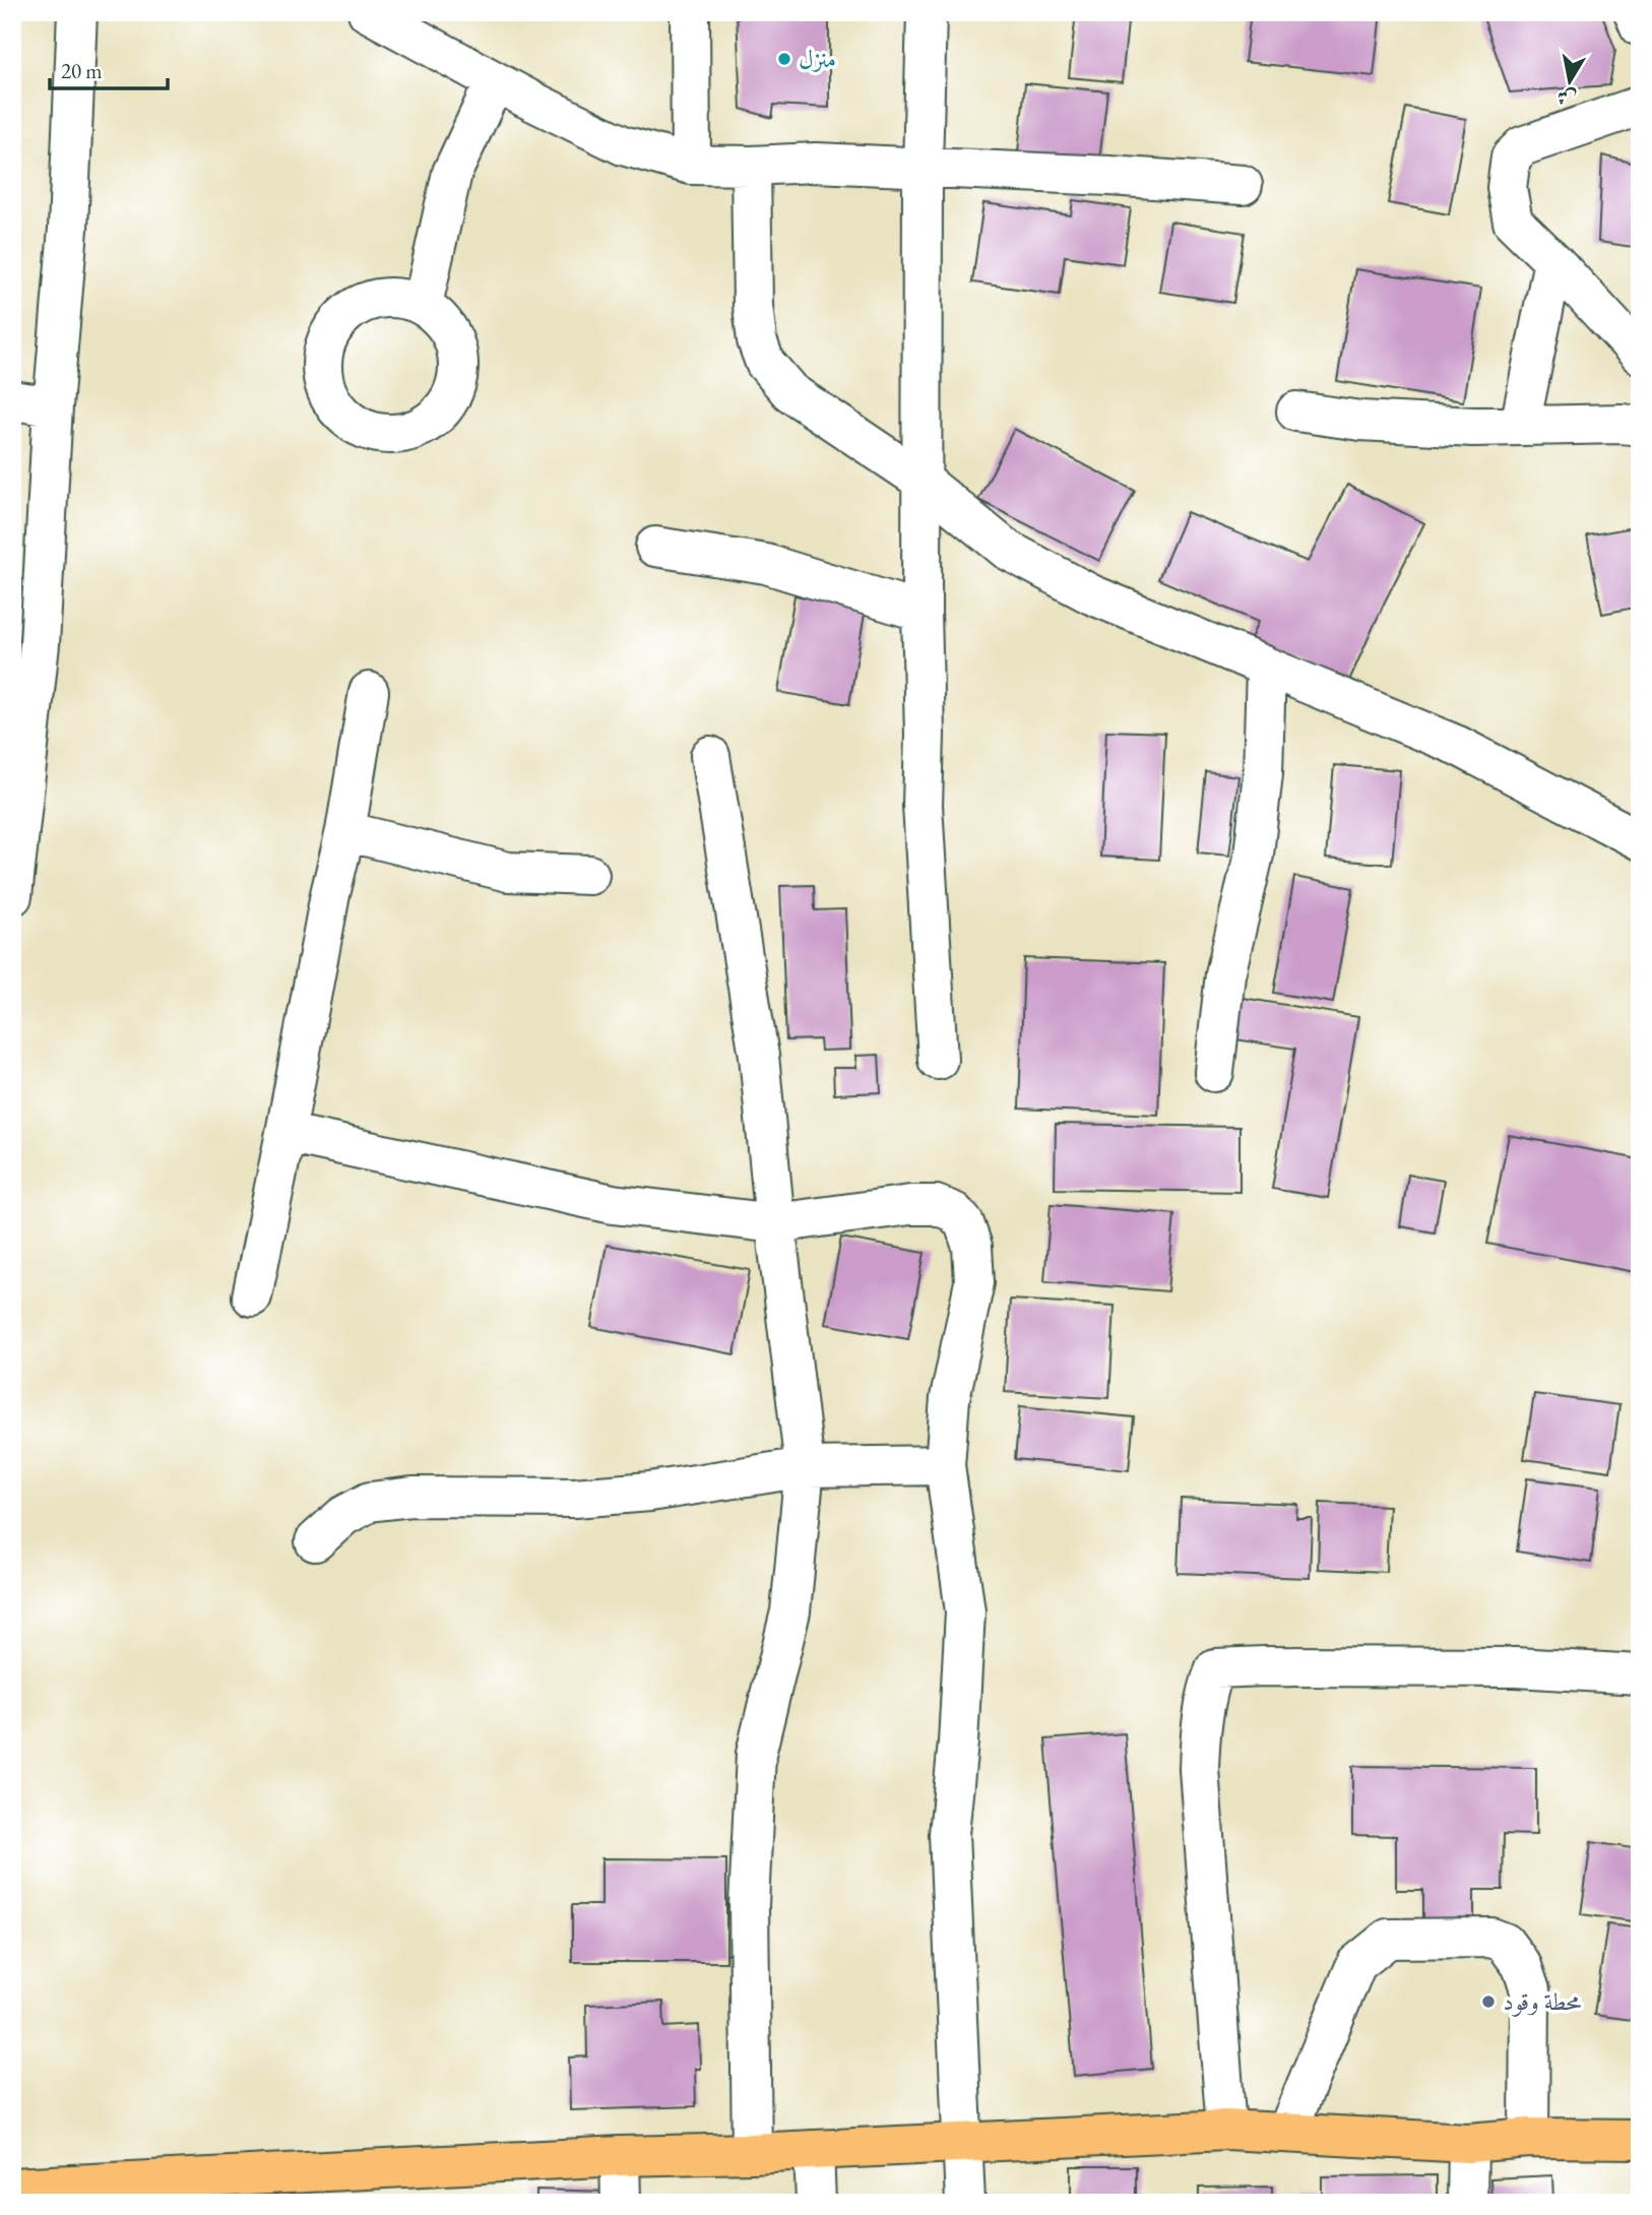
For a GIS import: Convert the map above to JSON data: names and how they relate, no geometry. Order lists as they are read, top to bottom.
{
  "places": ["منزل", "محطة وقود"],
  "scale_bar": "20 m",
  "north": "bottom"
}
